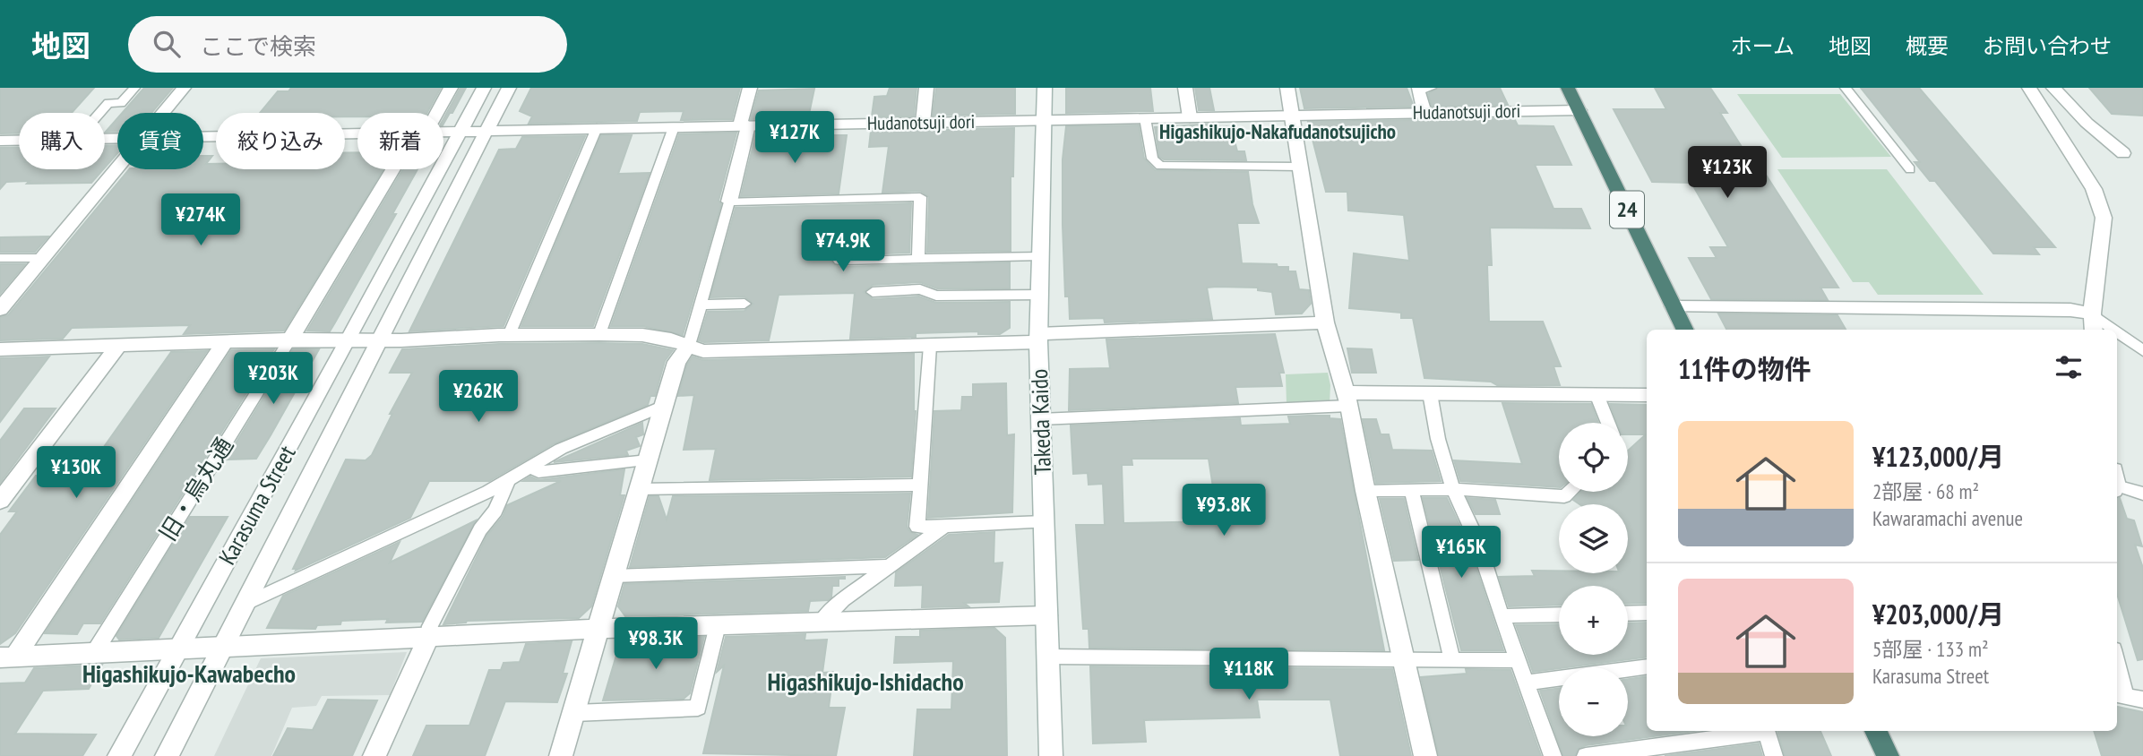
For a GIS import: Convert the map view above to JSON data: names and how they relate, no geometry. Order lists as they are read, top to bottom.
{
  "streets": {
    "highway": ["24"],
    "street": [
      "Hudanotsuji dori",
      "Takeda Kaido",
      "旧・烏丸通",
      "Karasuma Street"
    ]
  },
  "crossings": [
    ["Hudanotsuji dori", "24"],
    ["Hudanotsuji dori", "Takeda Kaido"],
    ["Hudanotsuji dori", "Karasuma Street"]
  ],
  "districts": ["Higashikujo-Nakafudanotsujicho", "Higashikujo-Kawabecho", "Higashikujo-Ishidacho"],
  "page": {
    "header": "地図",
    "search": "ここで検索",
    "nav": [
      "ホーム",
      "地図",
      "概要",
      "お問い合わせ"
    ],
    "price": [
      "¥127K",
      "¥123K",
      "¥274K",
      "¥74.9K",
      "¥203K",
      "¥262K",
      "¥130K",
      "¥93.8K",
      "¥165K",
      "¥98.3K",
      "¥118K"
    ],
    "chip": [
      "購入",
      "賃貸",
      "絞り込み",
      "新着"
    ],
    "heading": "11件の物件",
    "list": [
      {
        "name": "¥123,000/月",
        "note": "2部屋 · 68 m² · Kawaramachi avenue"
      },
      {
        "name": "¥203,000/月",
        "note": "5部屋 · 133 m² · Karasuma Street"
      }
    ],
    "map_buttons": ["+", "−"]
  }
}
